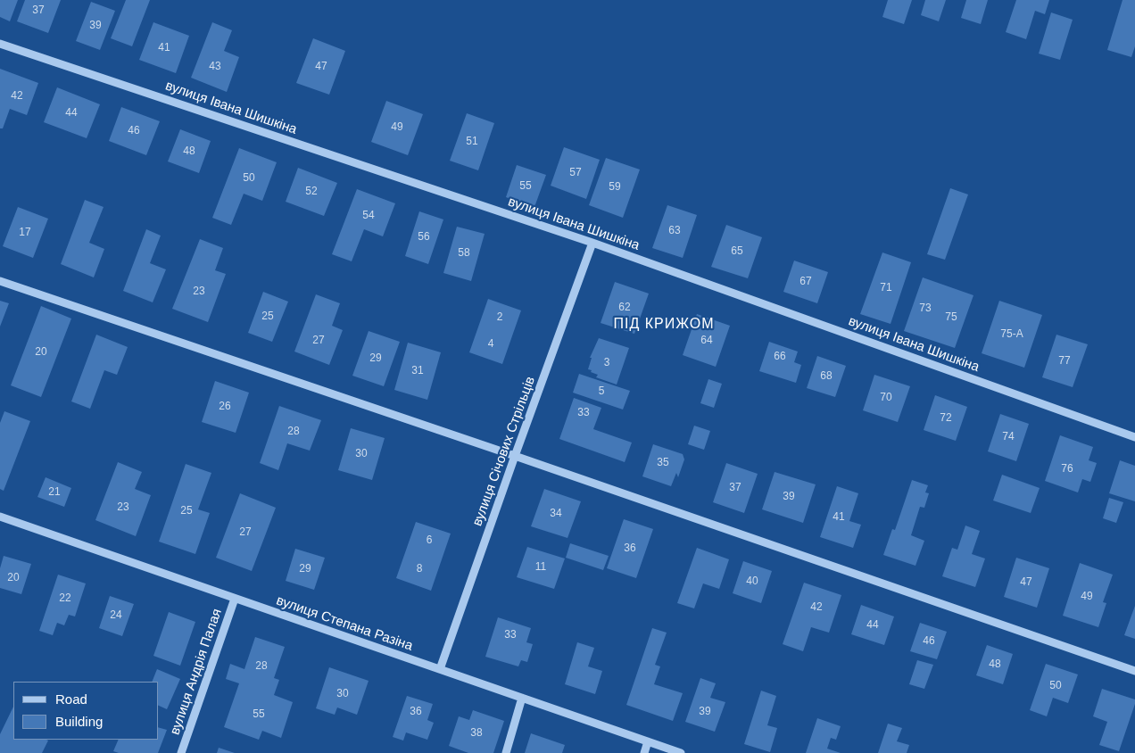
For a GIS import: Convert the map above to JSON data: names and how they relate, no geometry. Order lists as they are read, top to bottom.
{
  "streets": {
    "street": [
      "вулиця Івана Шишкіна",
      "вулиця Січових Стрільців",
      "вулиця Степана Разіна",
      "вулиця Андрія Палая"
    ]
  },
  "crossings": [
    ["вулиця Івана Шишкіна", "вулиця Січових Стрільців"],
    ["вулиця Січових Стрільців", "вулиця Степана Разіна"],
    ["вулиця Степана Разіна", "вулиця Андрія Палая"]
  ],
  "districts": ["ПІД КРИЖОМ"],
  "house_numbers": [
    "37",
    "39",
    "41",
    "43",
    "47",
    "42",
    "44",
    "49",
    "46",
    "51",
    "48",
    "57",
    "50",
    "55",
    "59",
    "52",
    "54",
    "63",
    "17",
    "56",
    "65",
    "58",
    "67",
    "71",
    "23",
    "62",
    "73",
    "25",
    "2",
    "75",
    "75-А",
    "27",
    "64",
    "4",
    "20",
    "66",
    "29",
    "77",
    "3",
    "31",
    "68",
    "5",
    "70",
    "26",
    "33",
    "72",
    "28",
    "74",
    "30",
    "35",
    "76",
    "37",
    "21",
    "39",
    "23",
    "25",
    "34",
    "41",
    "27",
    "6",
    "36",
    "11",
    "29",
    "8",
    "20",
    "40",
    "47",
    "49",
    "22",
    "42",
    "24",
    "44",
    "33",
    "46",
    "48",
    "28",
    "50",
    "30",
    "36",
    "39",
    "55",
    "38"
  ],
  "legend": ["Road", "Building"]
}
